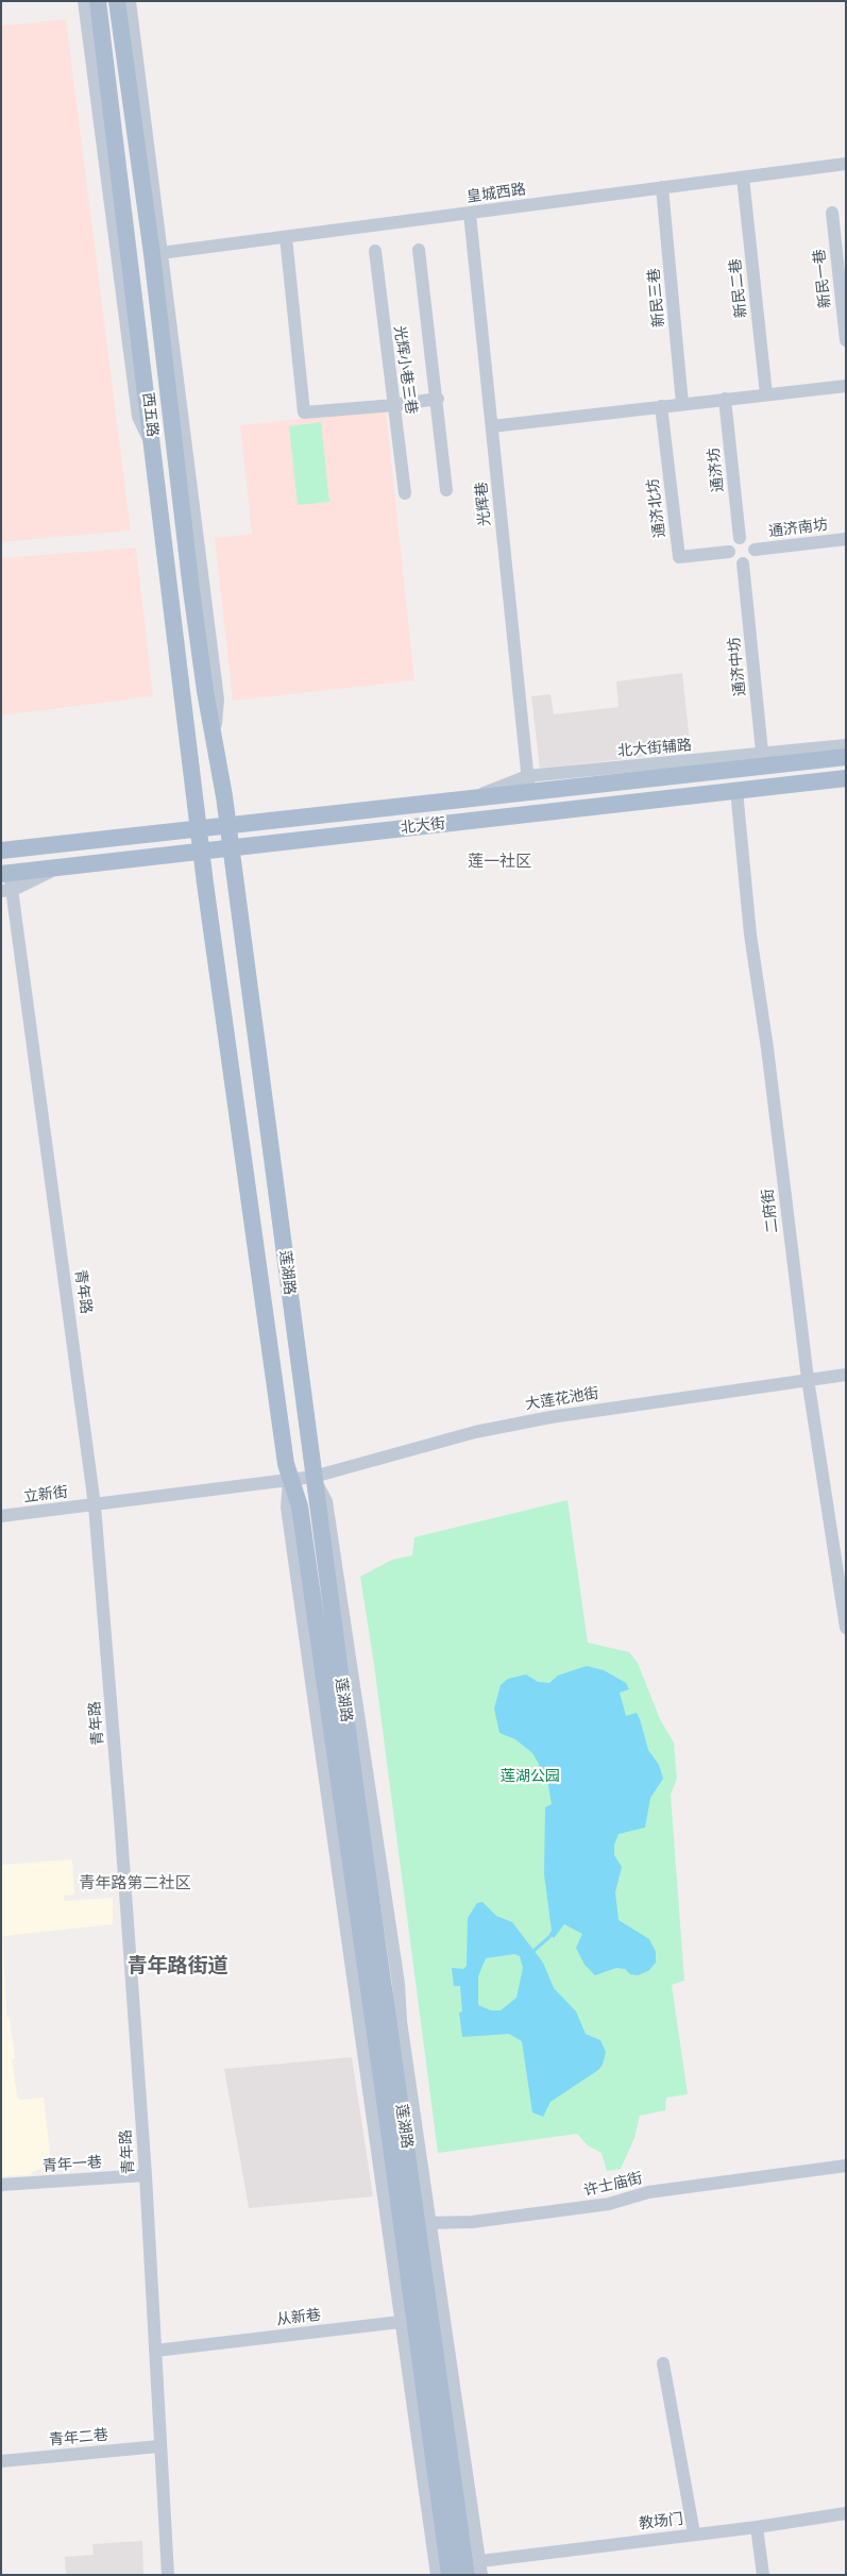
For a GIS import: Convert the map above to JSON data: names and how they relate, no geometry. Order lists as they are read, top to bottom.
{
  "streets": {
    "main road": ["西五路", "北大街", "莲湖路"],
    "street": [
      "皇城西路",
      "新民一巷",
      "新民二巷",
      "新民三巷",
      "光辉小巷三巷",
      "通济坊",
      "光辉巷",
      "通济北坊",
      "通济南坊",
      "通济中坊",
      "二府街",
      "青年路",
      "大莲花池街",
      "立新街",
      "青年一巷",
      "许士庙街",
      "从新巷",
      "青年二巷",
      "教场门"
    ]
  },
  "crossings": [
    ["皇城西路", "新民二巷"],
    ["皇城西路", "新民三巷"],
    ["皇城西路", "西五路"],
    ["皇城西路", "光辉巷"],
    ["西五路", "北大街"],
    ["西五路", "莲湖路"],
    ["通济坊", "通济北坊"],
    ["通济坊", "通济南坊"],
    ["通济坊", "通济中坊"],
    ["光辉巷", "北大街"],
    ["通济北坊", "通济南坊"],
    ["通济北坊", "通济中坊"],
    ["通济南坊", "通济中坊"],
    ["通济中坊", "北大街"],
    ["北大街", "二府街"],
    ["北大街", "莲湖路"],
    ["北大街", "青年路"],
    ["二府街", "大莲花池街"],
    ["莲湖路", "大莲花池街"],
    ["莲湖路", "立新街"],
    ["莲湖路", "许士庙街"],
    ["莲湖路", "从新巷"],
    ["青年路", "立新街"],
    ["青年路", "青年一巷"],
    ["青年路", "从新巷"],
    ["青年路", "青年二巷"],
    ["大莲花池街", "立新街"]
  ],
  "districts": ["莲一社区", "青年路第二社区", "青年路街道"],
  "parks": ["莲湖公园"]
}
